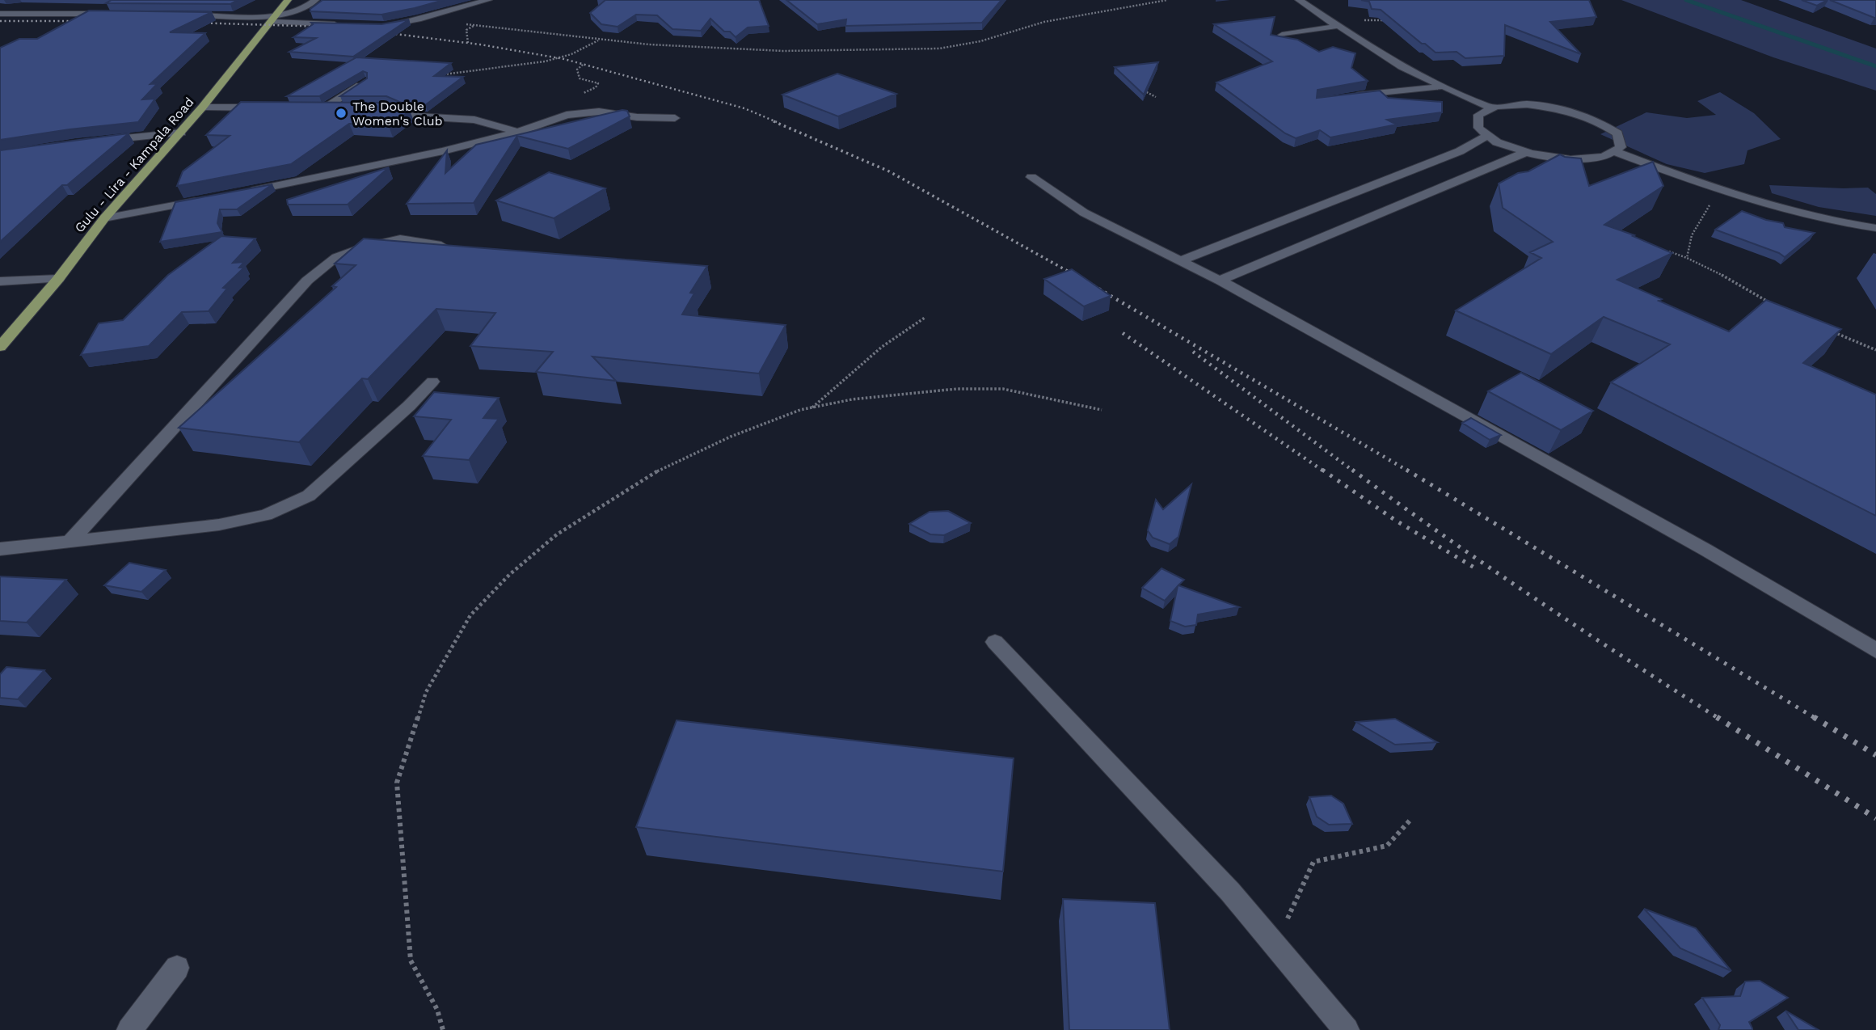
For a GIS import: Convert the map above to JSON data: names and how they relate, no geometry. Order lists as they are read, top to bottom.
{
  "streets": {
    "main road": ["Gulu - Lira - Kampala Road"]
  },
  "places": ["The Double Women's Club"]
}
